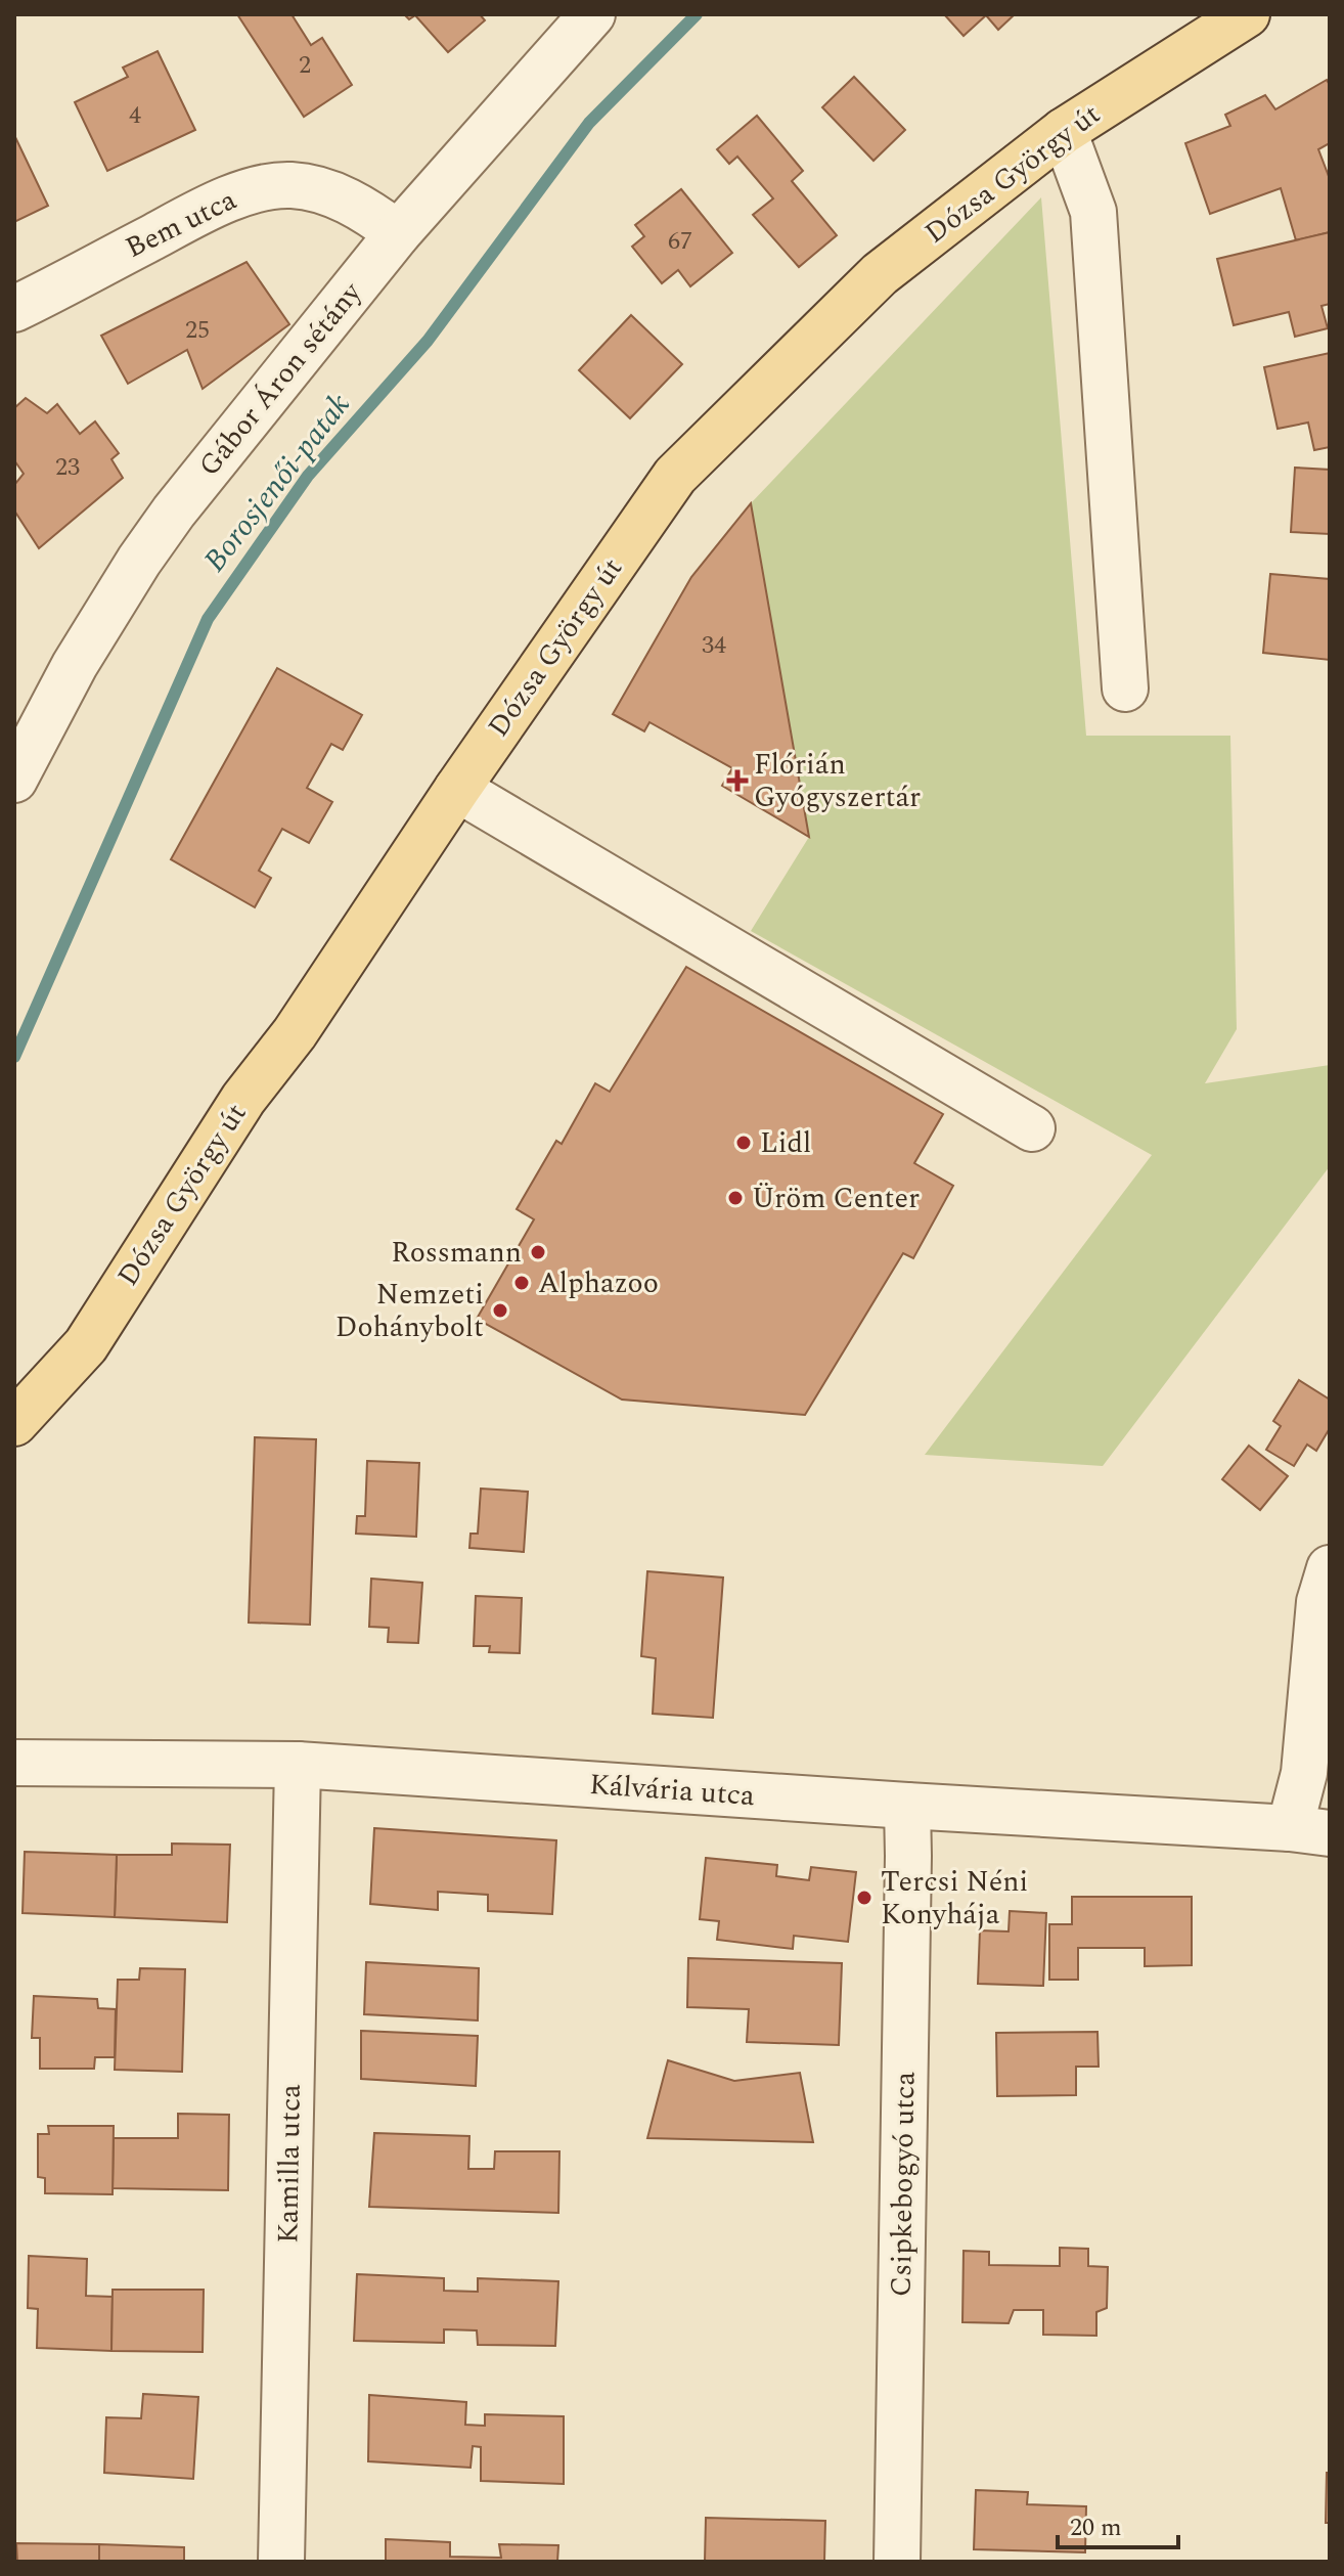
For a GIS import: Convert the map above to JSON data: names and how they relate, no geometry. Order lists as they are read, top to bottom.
{
  "streets": {
    "main road": ["Dózsa György út"],
    "street": [
      "Bem utca",
      "Gábor Áron sétány",
      "Kálvária utca",
      "Kamilla utca",
      "Csipkebogyó utca"
    ]
  },
  "crossings": [
    ["Bem utca", "Gábor Áron sétány"],
    ["Kálvária utca", "Kamilla utca"],
    ["Kálvária utca", "Csipkebogyó utca"]
  ],
  "water": ["Borosjenői-patak"],
  "places": {
    "health": ["Flórián Gyógyszertár"],
    "other": [
      "Lidl",
      "Üröm Center",
      "Rossmann",
      "Alphazoo",
      "Nemzeti Dohánybolt",
      "Tercsi Néni Konyhája"
    ]
  },
  "house_numbers": [
    "2",
    "4",
    "67",
    "25",
    "23",
    "34"
  ],
  "scale_bar": "20 m"
}
